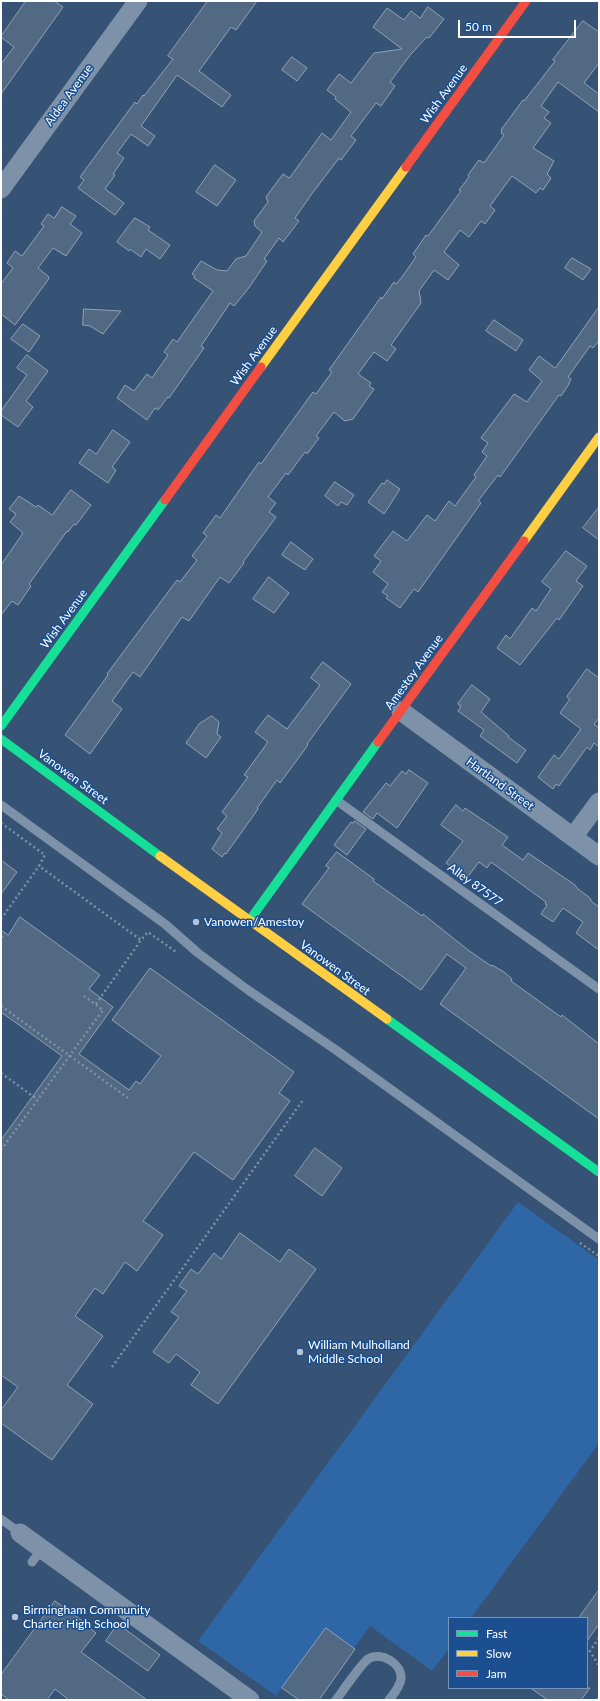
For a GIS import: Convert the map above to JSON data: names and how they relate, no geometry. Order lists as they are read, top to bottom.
{
  "streets": {
    "street": [
      "Wish Avenue",
      "Aldea Avenue",
      "Amestoy Avenue",
      "Vanowen Street",
      "Hartland Street"
    ],
    "lane": ["Alley 87577"]
  },
  "crossings": [
    ["Amestoy Avenue", "Vanowen Street"],
    ["Amestoy Avenue", "Hartland Street"],
    ["Amestoy Avenue", "Alley 87577"]
  ],
  "places": ["Vanowen/Amestoy", "William Mulholland Middle School", "Birmingham Community Charter High School"],
  "legend": ["Fast", "Slow", "Jam"],
  "scale_bar": "50 m"
}
